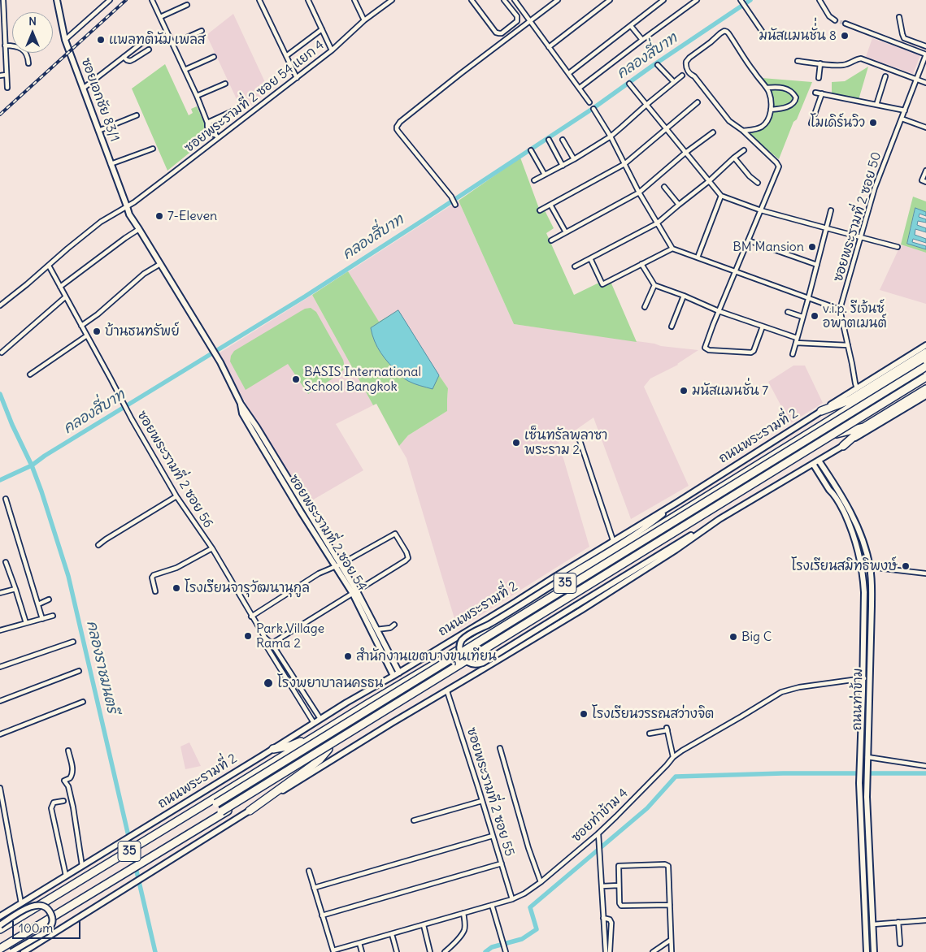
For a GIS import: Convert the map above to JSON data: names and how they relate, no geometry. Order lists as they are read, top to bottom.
{
  "streets": {
    "highway": ["ถนนพระรามที่ 2", "35"],
    "main road": ["ซอยเอกชัย 83/1", "ซอยพระรามที่ 2 ซอย 54", "ถนนท่าข้าม"],
    "street": [
      "ซอยพระรามที่ 2 ซอย 54 แยก 4",
      "ซอยพระรามที่ 2 ซอย 50",
      "ซอยพระรามที่ 2 ซอย 56",
      "ซอยพระรามที่ 2 ซอย 55",
      "ซอยท่าข้าม 4"
    ]
  },
  "crossings": [
    ["ซอยพระรามที่ 2 ซอย 54 แยก 4", "ซอยเอกชัย 83/1"],
    ["ซอยพระรามที่ 2 ซอย 54 แยก 4", "ซอยพระรามที่ 2 ซอย 56"],
    ["ซอยพระรามที่ 2 ซอย 54 แยก 4", "ซอยพระรามที่ 2 ซอย 54"],
    ["ซอยเอกชัย 83/1", "ซอยพระรามที่ 2 ซอย 54"],
    ["ซอยพระรามที่ 2 ซอย 50", "ถนนพระรามที่ 2"],
    ["ถนนพระรามที่ 2", "ซอยพระรามที่ 2 ซอย 56"],
    ["ถนนพระรามที่ 2", "ซอยพระรามที่ 2 ซอย 54"],
    ["35", "ถนนท่าข้าม"],
    ["35", "ซอยพระรามที่ 2 ซอย 55"],
    ["ถนนท่าข้าม", "ซอยท่าข้าม 4"],
    ["ซอยพระรามที่ 2 ซอย 55", "ซอยท่าข้าม 4"]
  ],
  "water": ["คลองสี่บาท", "คลองราชมนตรี"],
  "places": [
    "มนัสแมนชั่่น 8",
    "แพลทตินัม เพลส",
    "โมเดิร์นวิว",
    "7-Eleven",
    "BM Mansion",
    "v.i.p. รีเจ้นซ์ อพาตเมนต์",
    "บ้านธนทรัพย์",
    "BASIS International School Bangkok",
    "มนัสแมนชั่น 7",
    "เซ็นทรัลพลาซา พระราม 2",
    "โรงเรียนสมิทธิพงษ์",
    "โรงเรียนจารุวัฒนานุกูล",
    "Park Village Rama 2",
    "Big C",
    "สำนักงานเขตบางขุนเทียน",
    "โรงพยาบาลนครธน",
    "โรงเรียนวรรณสว่างจิต"
  ],
  "scale_bar": "100 m",
  "north": "top"
}
